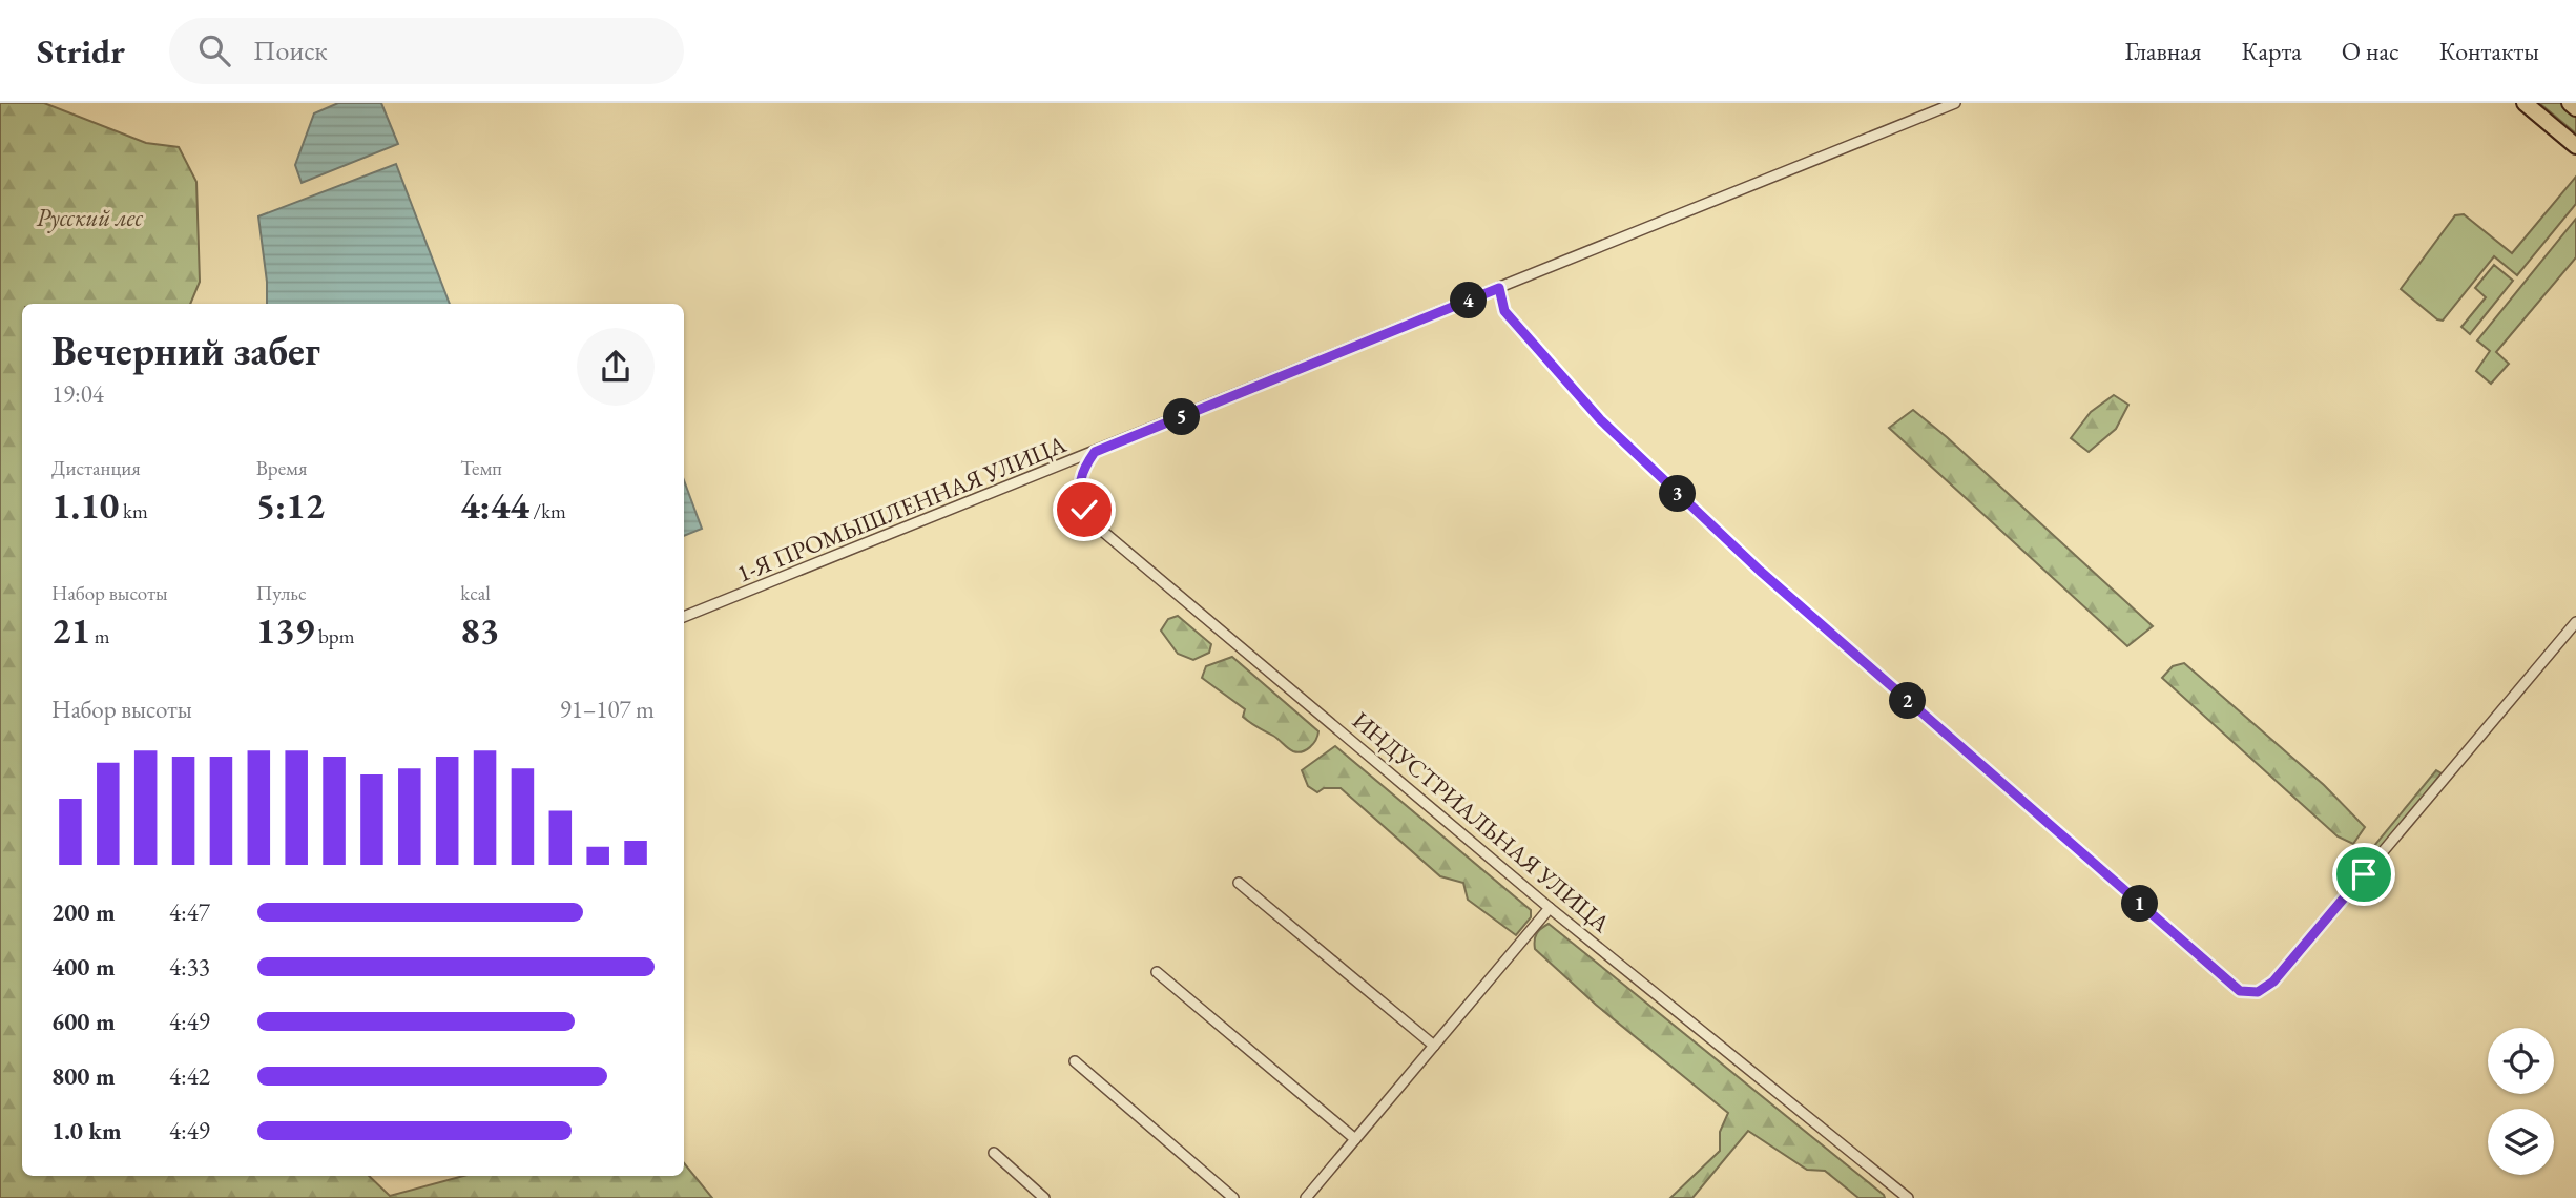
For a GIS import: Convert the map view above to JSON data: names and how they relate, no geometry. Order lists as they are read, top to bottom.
{
  "streets": {
    "street": ["1-Я ПРОМЫШЛЕННАЯ УЛИЦА", "ИНДУСТРИАЛЬНАЯ УЛИЦА"]
  },
  "crossings": [
    ["1-Я ПРОМЫШЛЕННАЯ УЛИЦА", "ИНДУСТРИАЛЬНАЯ УЛИЦА"]
  ],
  "parks": ["Русский лес"],
  "page": {
    "header": "Stridr",
    "search": "Поиск",
    "nav": [
      "Главная",
      "Карта",
      "О нас",
      "Контакты"
    ],
    "pins": [
      "4",
      "5",
      "3",
      "2",
      "1"
    ],
    "heading": ["Вечерний забег", "19:04"],
    "stats": [
      ["Дистанция", "1.10 km"],
      ["Время", "5:12"],
      ["Темп", "4:44 /km"],
      ["Набор высоты", "21 m"],
      ["Пульс", "139 bpm"],
      ["kcal", "83"]
    ],
    "chart": ["Набор высоты", "91–107 m"],
    "list": [
      {
        "name": "200 m",
        "note": "4:47"
      },
      {
        "name": "400 m",
        "note": "4:33"
      },
      {
        "name": "600 m",
        "note": "4:49"
      },
      {
        "name": "800 m",
        "note": "4:42"
      },
      {
        "name": "1.0 km",
        "note": "4:49"
      }
    ]
  }
}
